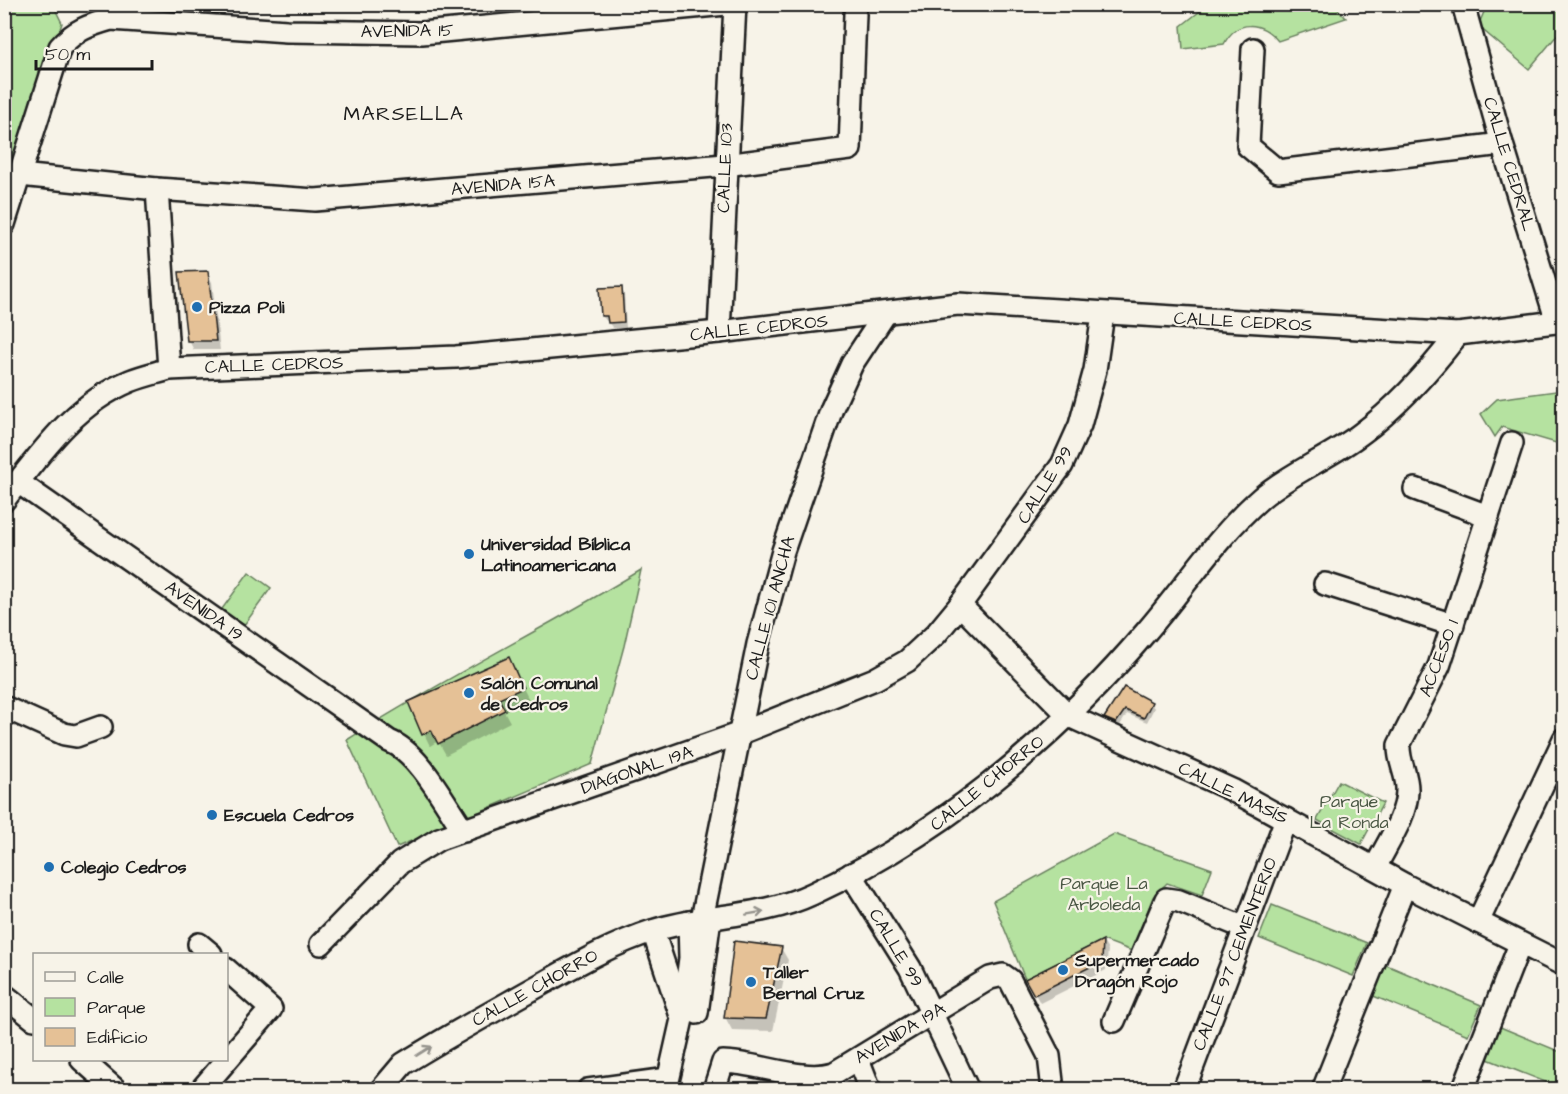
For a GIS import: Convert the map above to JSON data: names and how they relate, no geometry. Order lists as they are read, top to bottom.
{
  "streets": {
    "street": [
      "AVENIDA 15",
      "CALLE CEDRAL",
      "CALLE 103",
      "AVENIDA 15A",
      "CALLE CEDROS",
      "CALLE 99",
      "CALLE 101 ANCHA",
      "AVENIDA 19",
      "ACCESO 1",
      "DIAGONAL 19A",
      "CALLE CHORRO",
      "CALLE MASÍS",
      "CALLE 97 CEMENTERIO",
      "AVENIDA 19A"
    ]
  },
  "crossings": [
    ["AVENIDA 15", "AVENIDA 15A"],
    ["CALLE CEDRAL", "CALLE CEDROS"],
    ["CALLE 103", "AVENIDA 15A"],
    ["CALLE 103", "CALLE CEDROS"],
    ["CALLE CEDROS", "CALLE 99"],
    ["CALLE CEDROS", "CALLE 101 ANCHA"],
    ["CALLE CEDROS", "AVENIDA 19"],
    ["CALLE CEDROS", "CALLE CHORRO"],
    ["CALLE 99", "DIAGONAL 19A"],
    ["CALLE 99", "CALLE CHORRO"],
    ["CALLE 99", "CALLE MASÍS"],
    ["CALLE 99", "AVENIDA 19A"],
    ["CALLE 101 ANCHA", "DIAGONAL 19A"],
    ["CALLE 101 ANCHA", "CALLE CHORRO"],
    ["AVENIDA 19", "DIAGONAL 19A"],
    ["ACCESO 1", "CALLE MASÍS"],
    ["DIAGONAL 19A", "CALLE MASÍS"],
    ["CALLE CHORRO", "CALLE MASÍS"],
    ["CALLE MASÍS", "CALLE 97 CEMENTERIO"]
  ],
  "districts": ["MARSELLA"],
  "parks": ["Parque La Ronda", "Parque La Arboleda"],
  "places": [
    "Pizza Poli",
    "Universidad Bíblica Latinoamericana",
    "Salón Comunal de Cedros",
    "Escuela Cedros",
    "Colegio Cedros",
    "Supermercado Dragón Rojo",
    "Taller Bernal Cruz"
  ],
  "legend": ["Calle", "Parque", "Edificio"],
  "scale_bar": "50 m"
}
